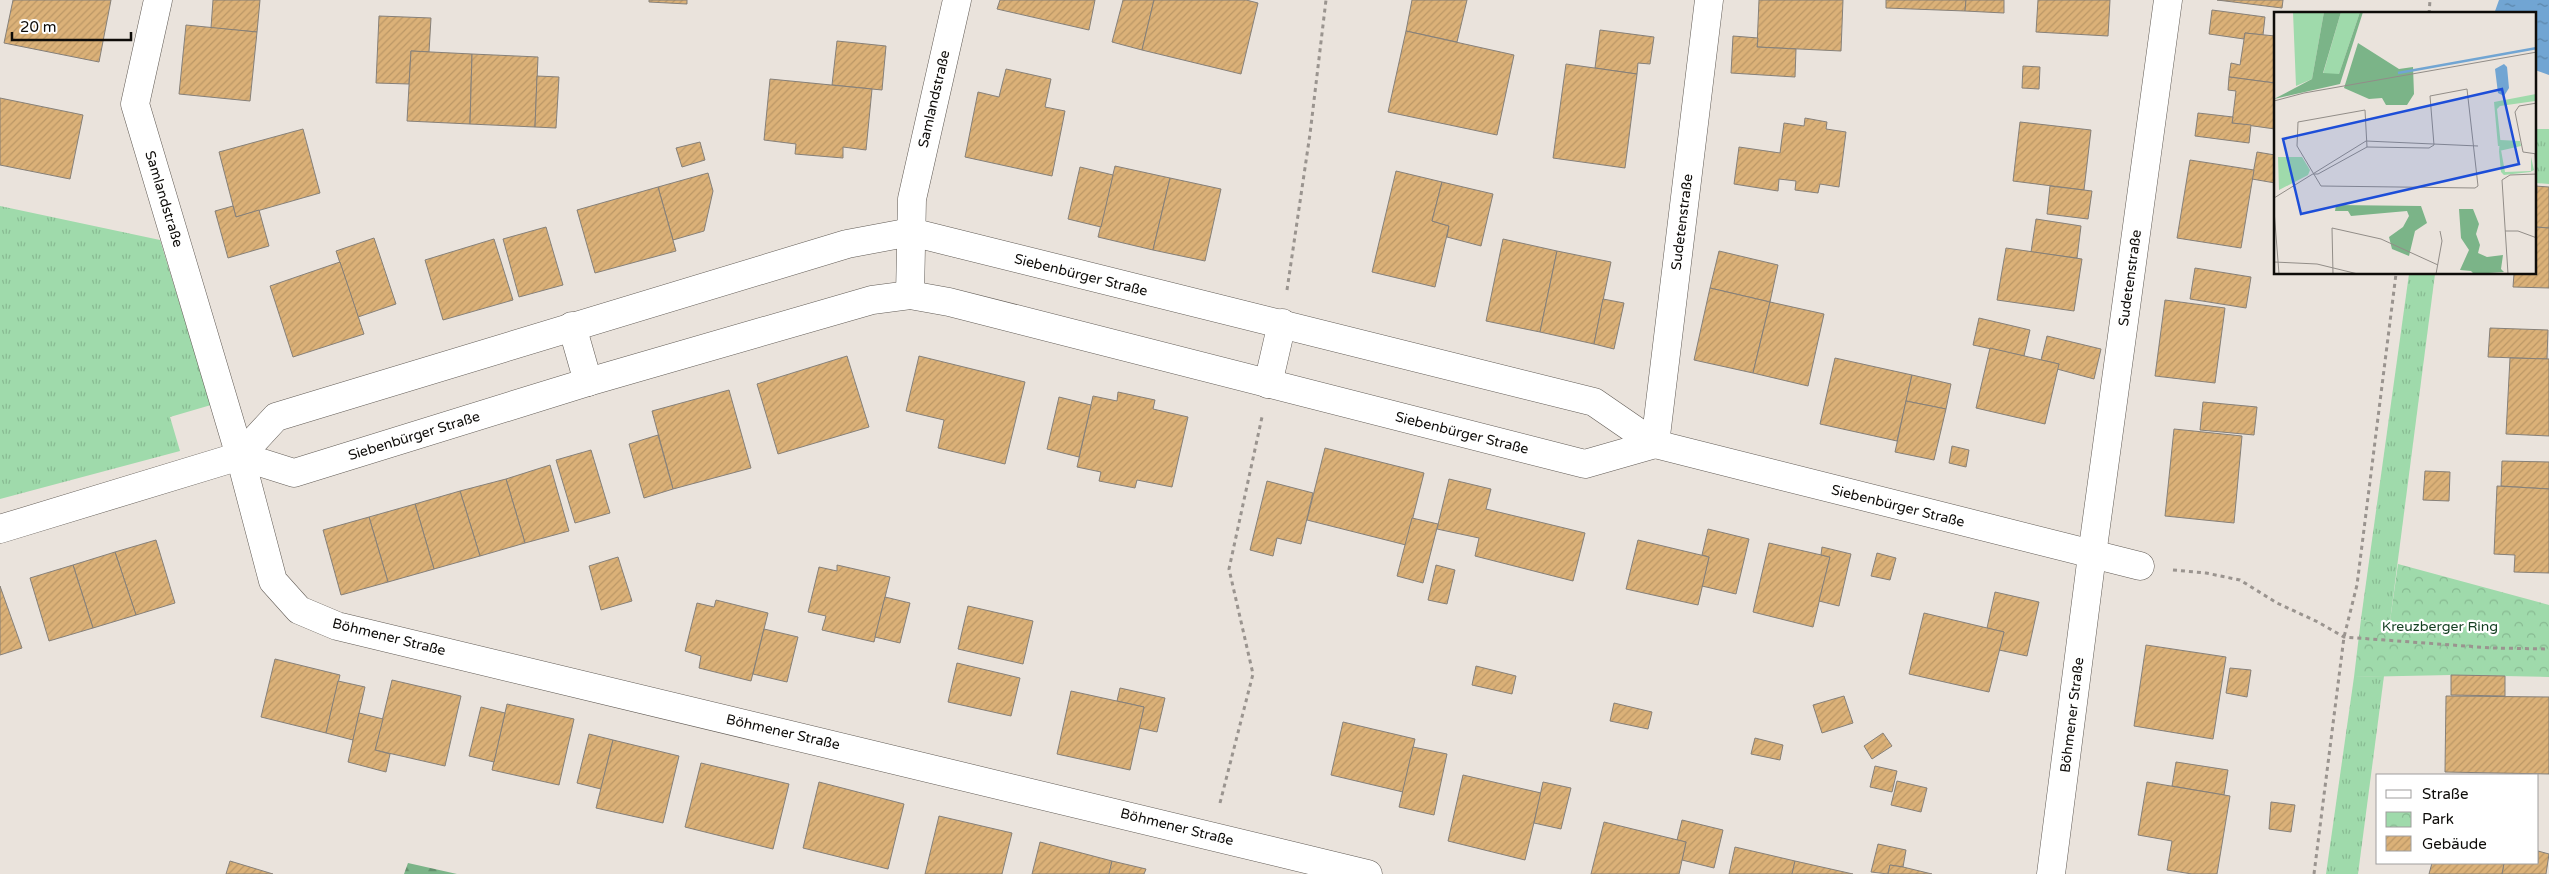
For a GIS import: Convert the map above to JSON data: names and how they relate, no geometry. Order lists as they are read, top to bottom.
{
  "streets": {
    "street": [
      "Samlandstraße",
      "Sudetenstraße",
      "Siebenbürger Straße",
      "Böhmener Straße"
    ]
  },
  "crossings": [
    ["Samlandstraße", "Siebenbürger Straße"],
    ["Samlandstraße", "Böhmener Straße"],
    ["Sudetenstraße", "Siebenbürger Straße"],
    ["Sudetenstraße", "Böhmener Straße"],
    ["Siebenbürger Straße", "Böhmener Straße"]
  ],
  "parks": ["Kreuzberger Ring"],
  "legend": ["Straße", "Park", "Gebäude"],
  "scale_bar": "20 m"
}
